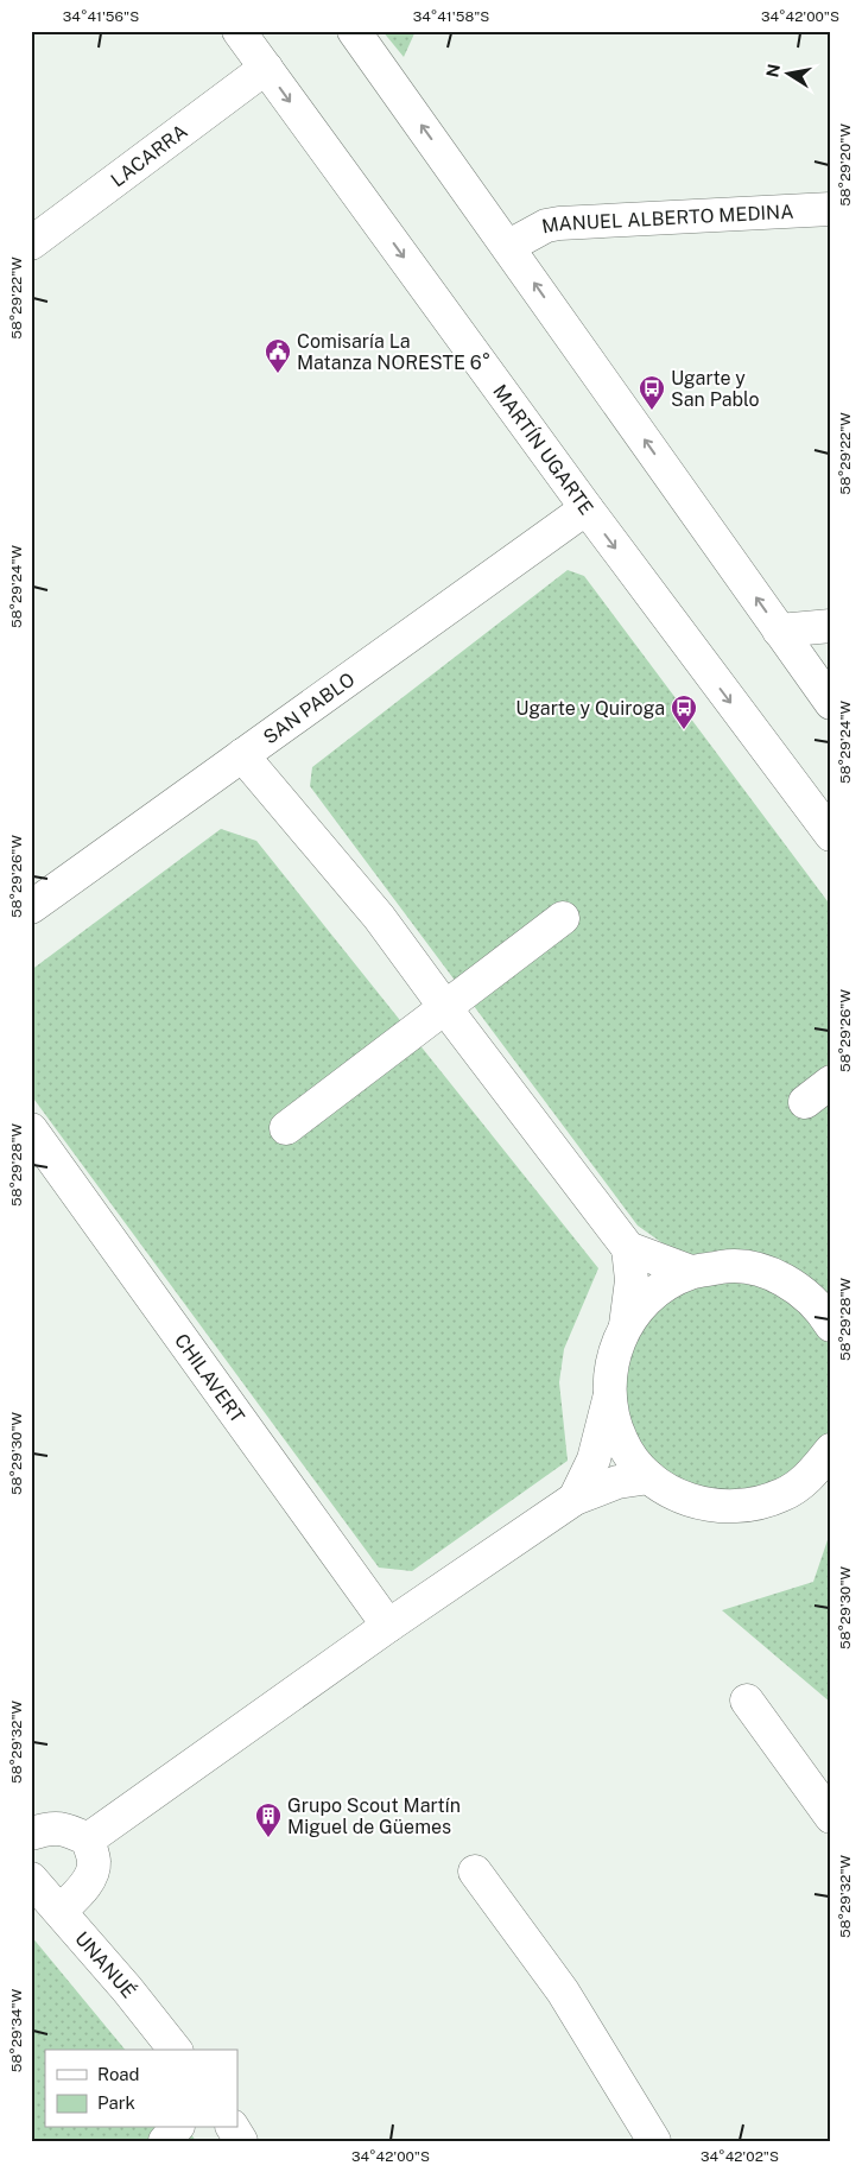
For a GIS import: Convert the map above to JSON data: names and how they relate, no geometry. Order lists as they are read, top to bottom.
{
  "streets": {
    "street": [
      "LACARRA",
      "MANUEL ALBERTO MEDINA",
      "MARTÍN UGARTE",
      "SAN PABLO",
      "CHILAVERT",
      "UNANUÉ"
    ]
  },
  "crossings": [
    ["LACARRA", "MARTÍN UGARTE"],
    ["MARTÍN UGARTE", "SAN PABLO"]
  ],
  "places": {
    "public building": ["Comisaría La Matanza NORESTE 6°"],
    "bus stop": ["Ugarte y San Pablo", "Ugarte y Quiroga"],
    "building": ["Grupo Scout Martín Miguel de Güemes"]
  },
  "legend": ["Road", "Park"],
  "north": "left",
  "coordinates": [
    "34°41'56\"S",
    "34°41'58\"S",
    "34°42'00\"S",
    "58°29'20\"W",
    "58°29'22\"W",
    "58°29'24\"W",
    "58°29'26\"W",
    "58°29'28\"W",
    "58°29'30\"W",
    "58°29'32\"W",
    "58°29'34\"W",
    "34°42'02\"S"
  ]
}
